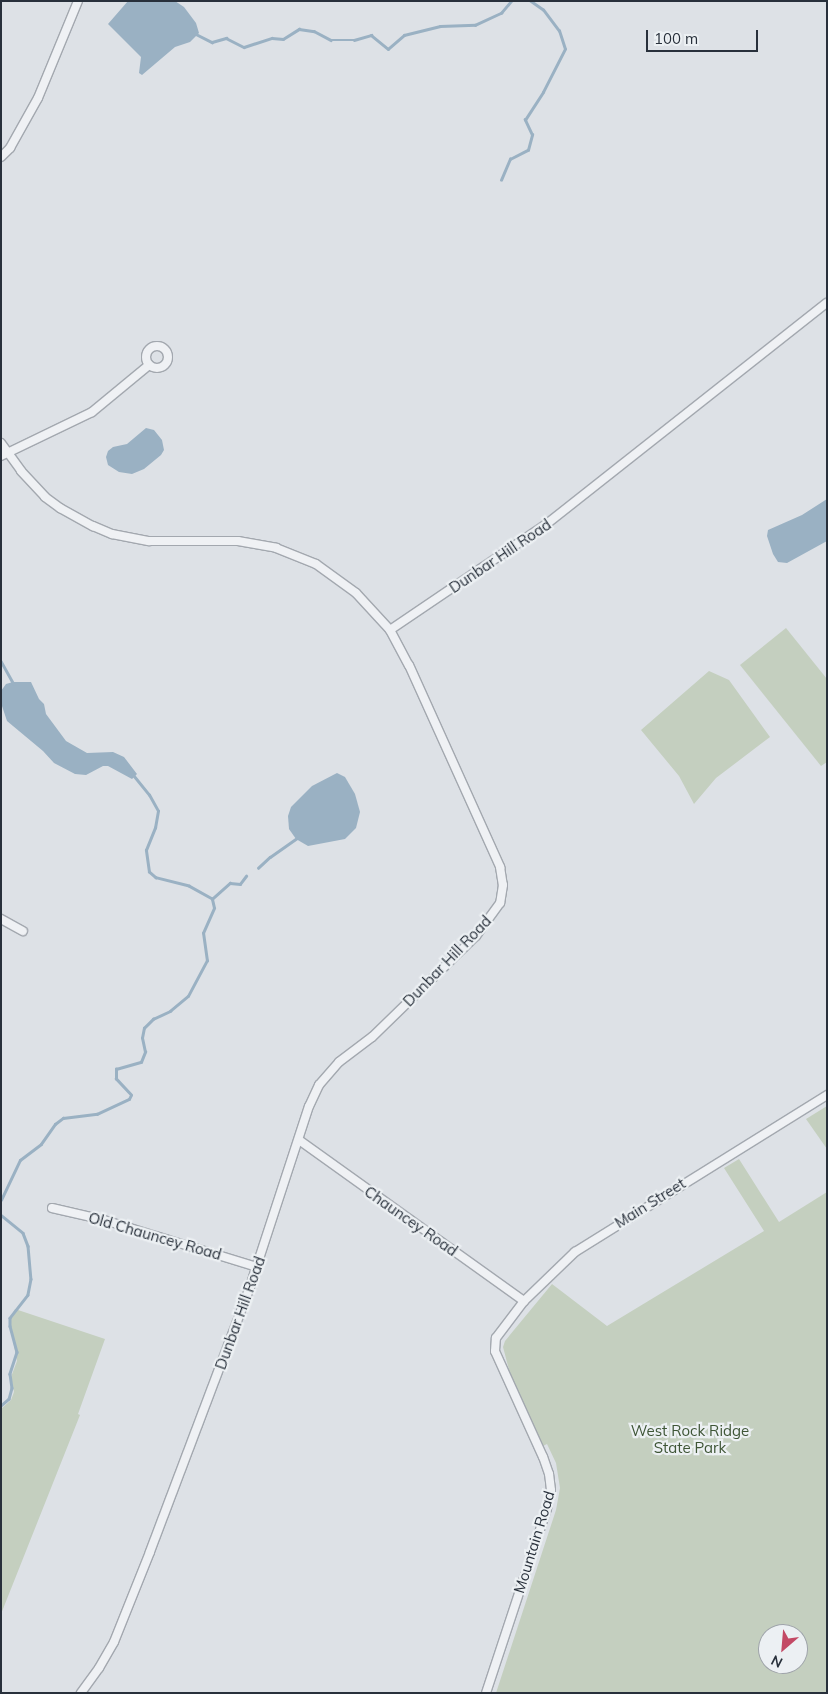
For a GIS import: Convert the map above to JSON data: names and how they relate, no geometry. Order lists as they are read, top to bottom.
{
  "streets": {
    "street": [
      "Dunbar Hill Road",
      "Main Street",
      "Chauncey Road",
      "Old Chauncey Road",
      "Mountain Road"
    ]
  },
  "crossings": [
    ["Dunbar Hill Road", "Chauncey Road"],
    ["Dunbar Hill Road", "Old Chauncey Road"],
    ["Main Street", "Chauncey Road"],
    ["Main Street", "Mountain Road"]
  ],
  "parks": ["West Rock Ridge State Park"],
  "scale_bar": "100 m",
  "north": "bottom left"
}
